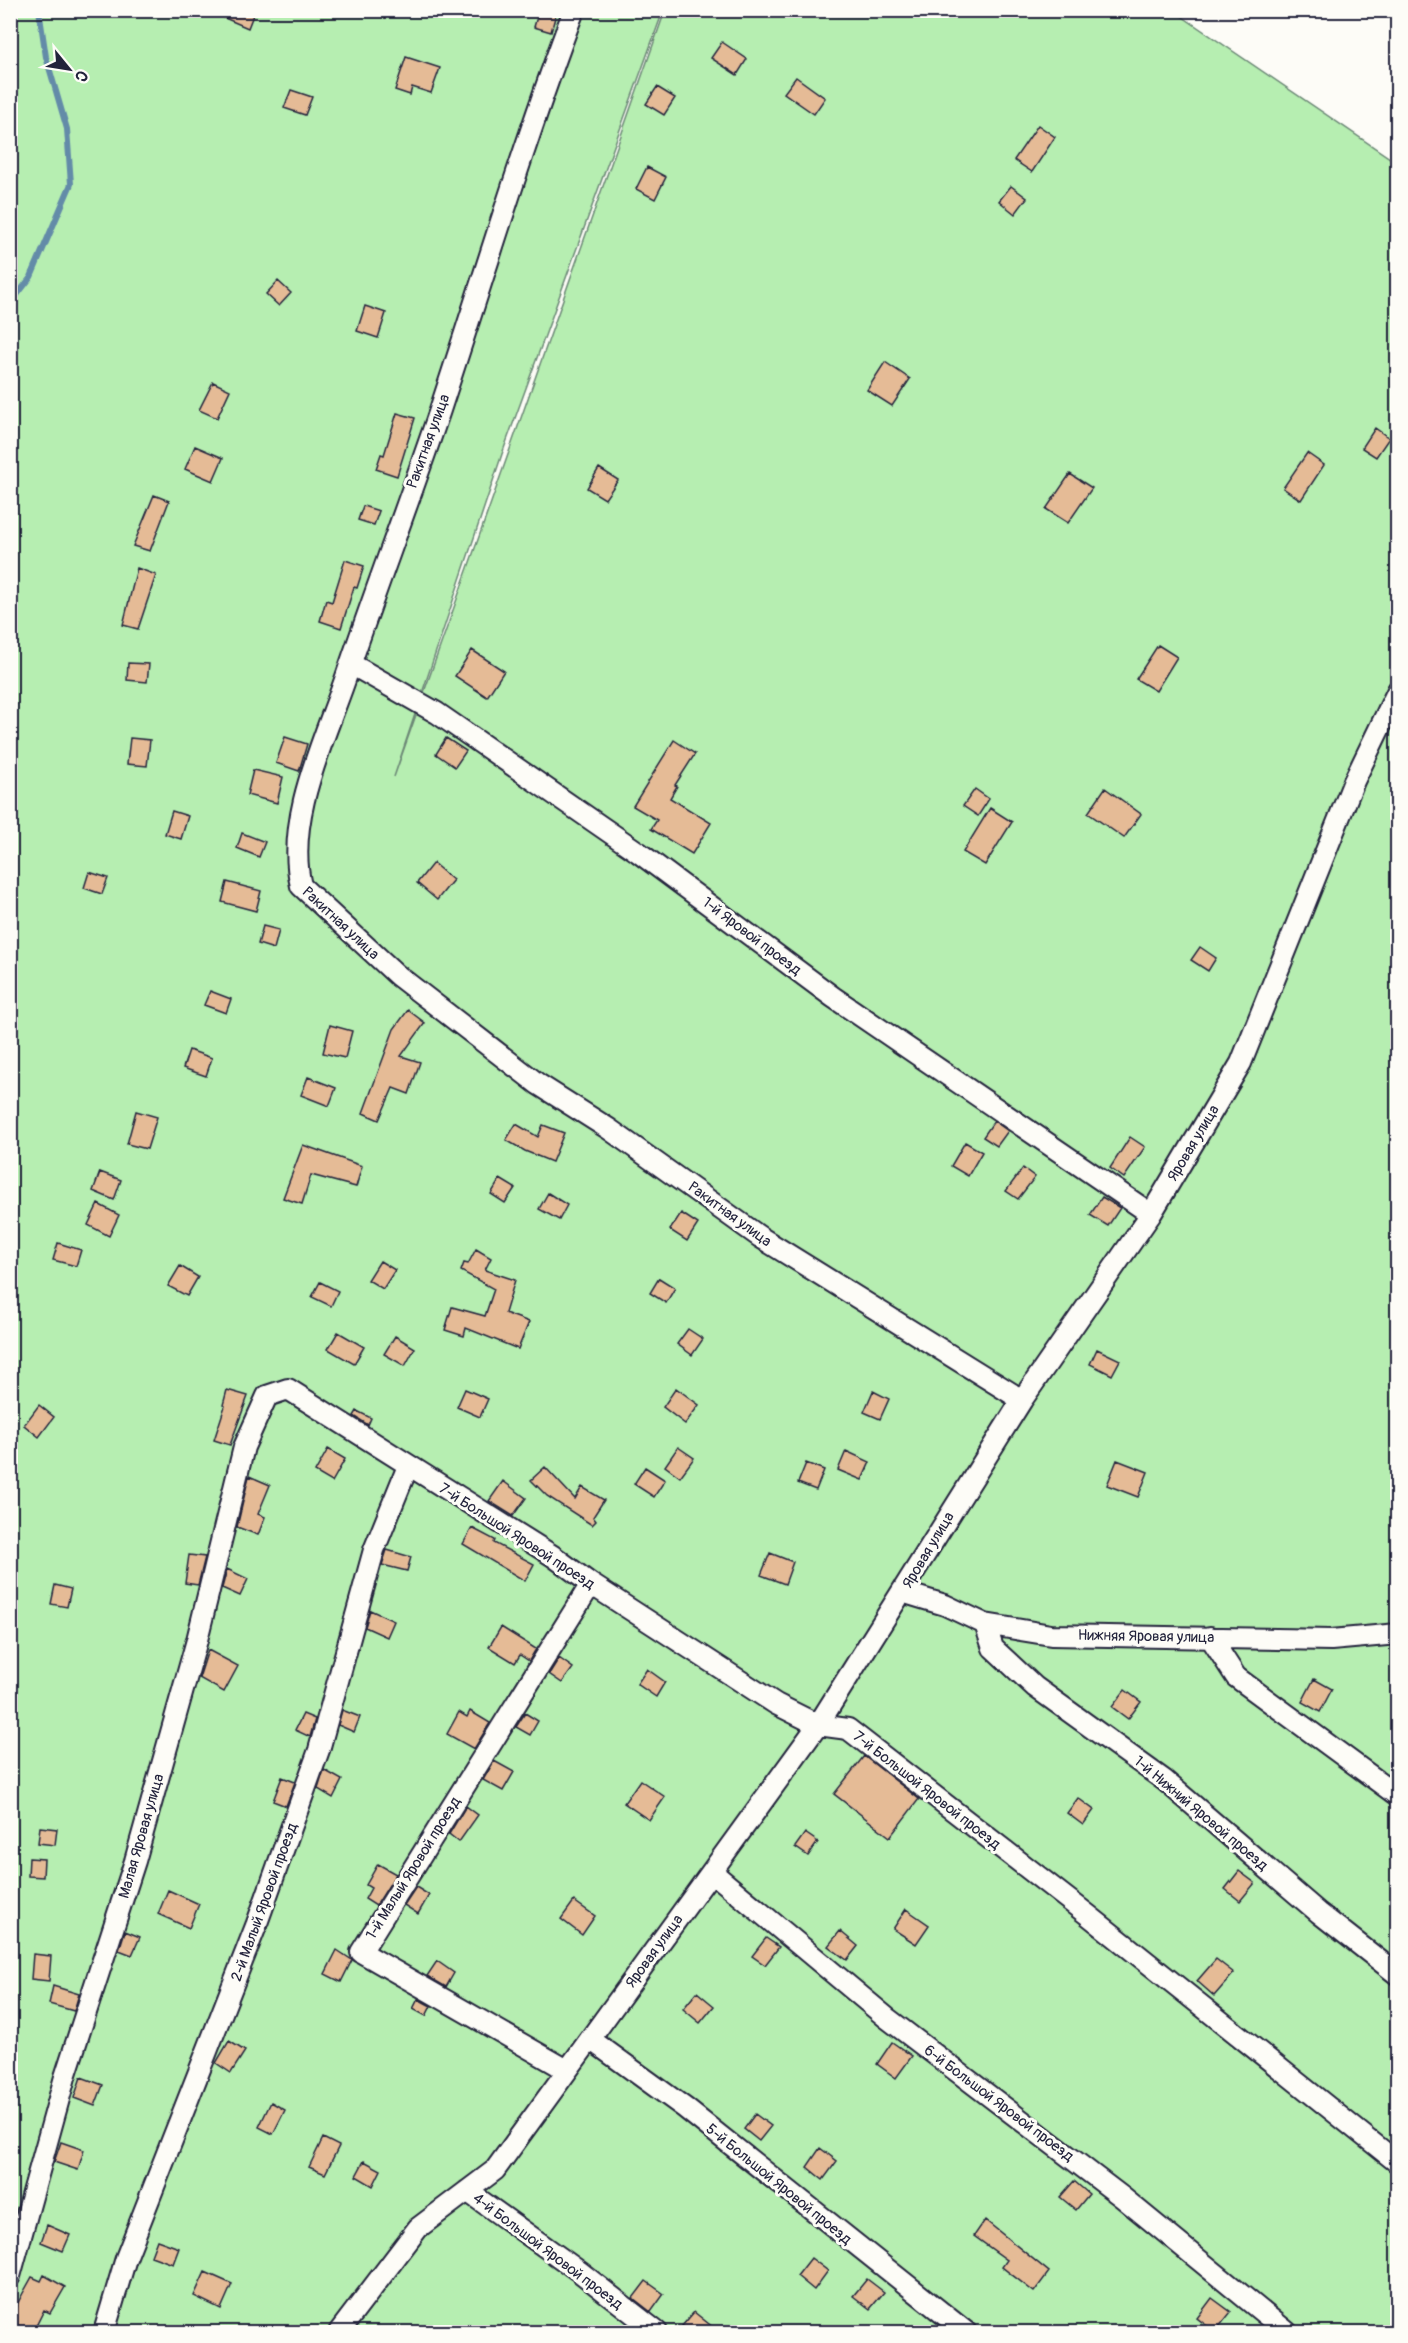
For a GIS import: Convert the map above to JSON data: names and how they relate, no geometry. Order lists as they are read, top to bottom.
{
  "streets": {
    "street": [
      "Ракитная улица",
      "1-й Яровой проезд",
      "Яровая улица",
      "7-й Большой Яровой проезд",
      "Нижняя Яровая улица",
      "1-й Нижний Яровой проезд",
      "Малая Яровая улица",
      "1-й Малый Яровой проезд",
      "2-й Малый Яровой проезд",
      "6-й Большой Яровой проезд",
      "5-й Большой Яровой проезд",
      "4-й Большой Яровой проезд"
    ]
  },
  "crossings": [
    ["Ракитная улица", "1-й Яровой проезд"],
    ["Ракитная улица", "Яровая улица"],
    ["1-й Яровой проезд", "Яровая улица"],
    ["Яровая улица", "7-й Большой Яровой проезд"],
    ["Яровая улица", "Нижняя Яровая улица"],
    ["Яровая улица", "1-й Малый Яровой проезд"],
    ["Яровая улица", "6-й Большой Яровой проезд"],
    ["Яровая улица", "5-й Большой Яровой проезд"],
    ["Яровая улица", "4-й Большой Яровой проезд"],
    ["7-й Большой Яровой проезд", "Малая Яровая улица"],
    ["7-й Большой Яровой проезд", "1-й Малый Яровой проезд"],
    ["7-й Большой Яровой проезд", "2-й Малый Яровой проезд"],
    ["Нижняя Яровая улица", "1-й Нижний Яровой проезд"]
  ],
  "north": "bottom right"
}
